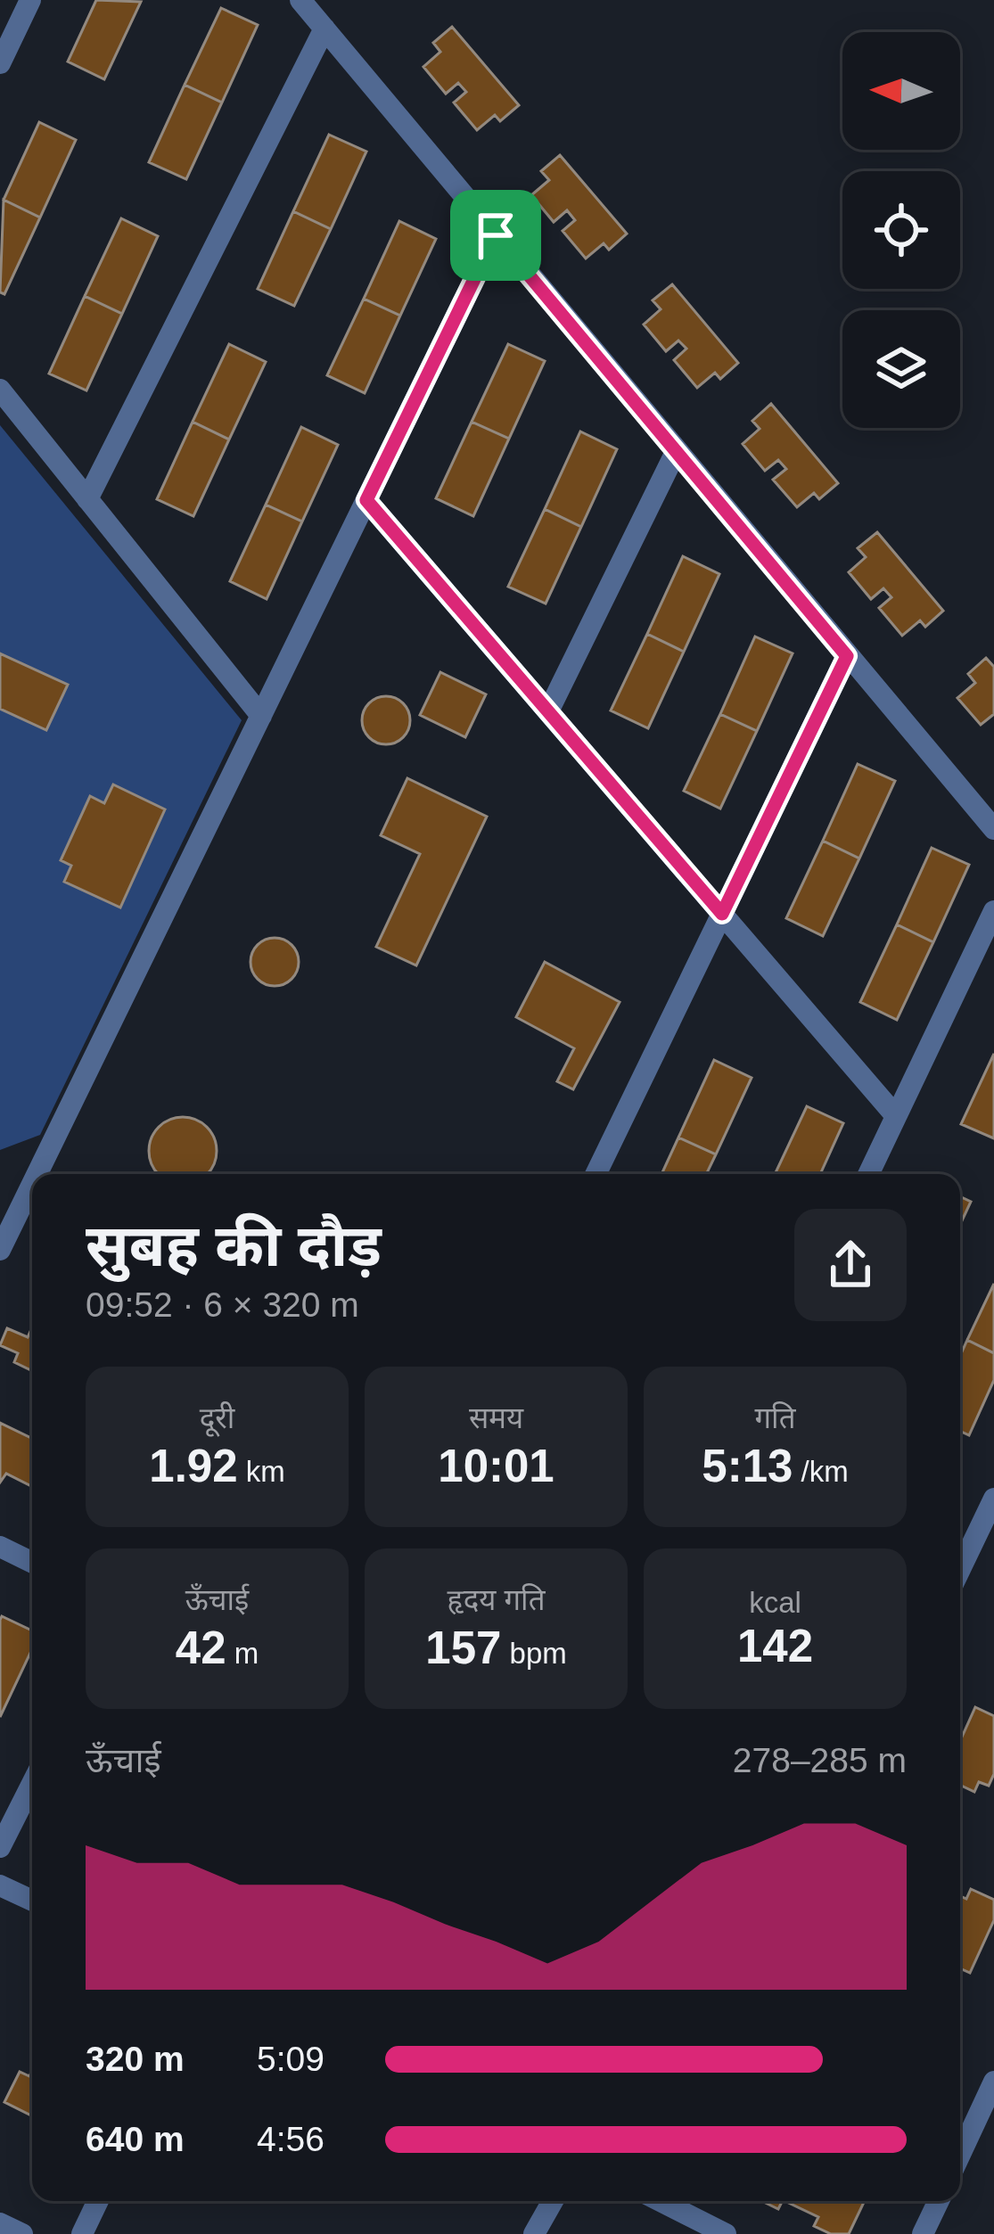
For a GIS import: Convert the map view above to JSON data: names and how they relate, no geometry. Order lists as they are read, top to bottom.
{
  "north": "left",
  "page": {
    "heading": ["सुबह की दौड़", "09:52 · 6 × 320 m"],
    "stats": [
      ["दूरी", "1.92 km"],
      ["समय", "10:01"],
      ["गति", "5:13 /km"],
      ["ऊँचाई", "42 m"],
      ["हृदय गति", "157 bpm"],
      ["kcal", "142"]
    ],
    "chart": ["ऊँचाई", "278–285 m"],
    "list": [
      {
        "name": "320 m",
        "note": "5:09"
      },
      {
        "name": "640 m",
        "note": "4:56"
      }
    ]
  }
}
